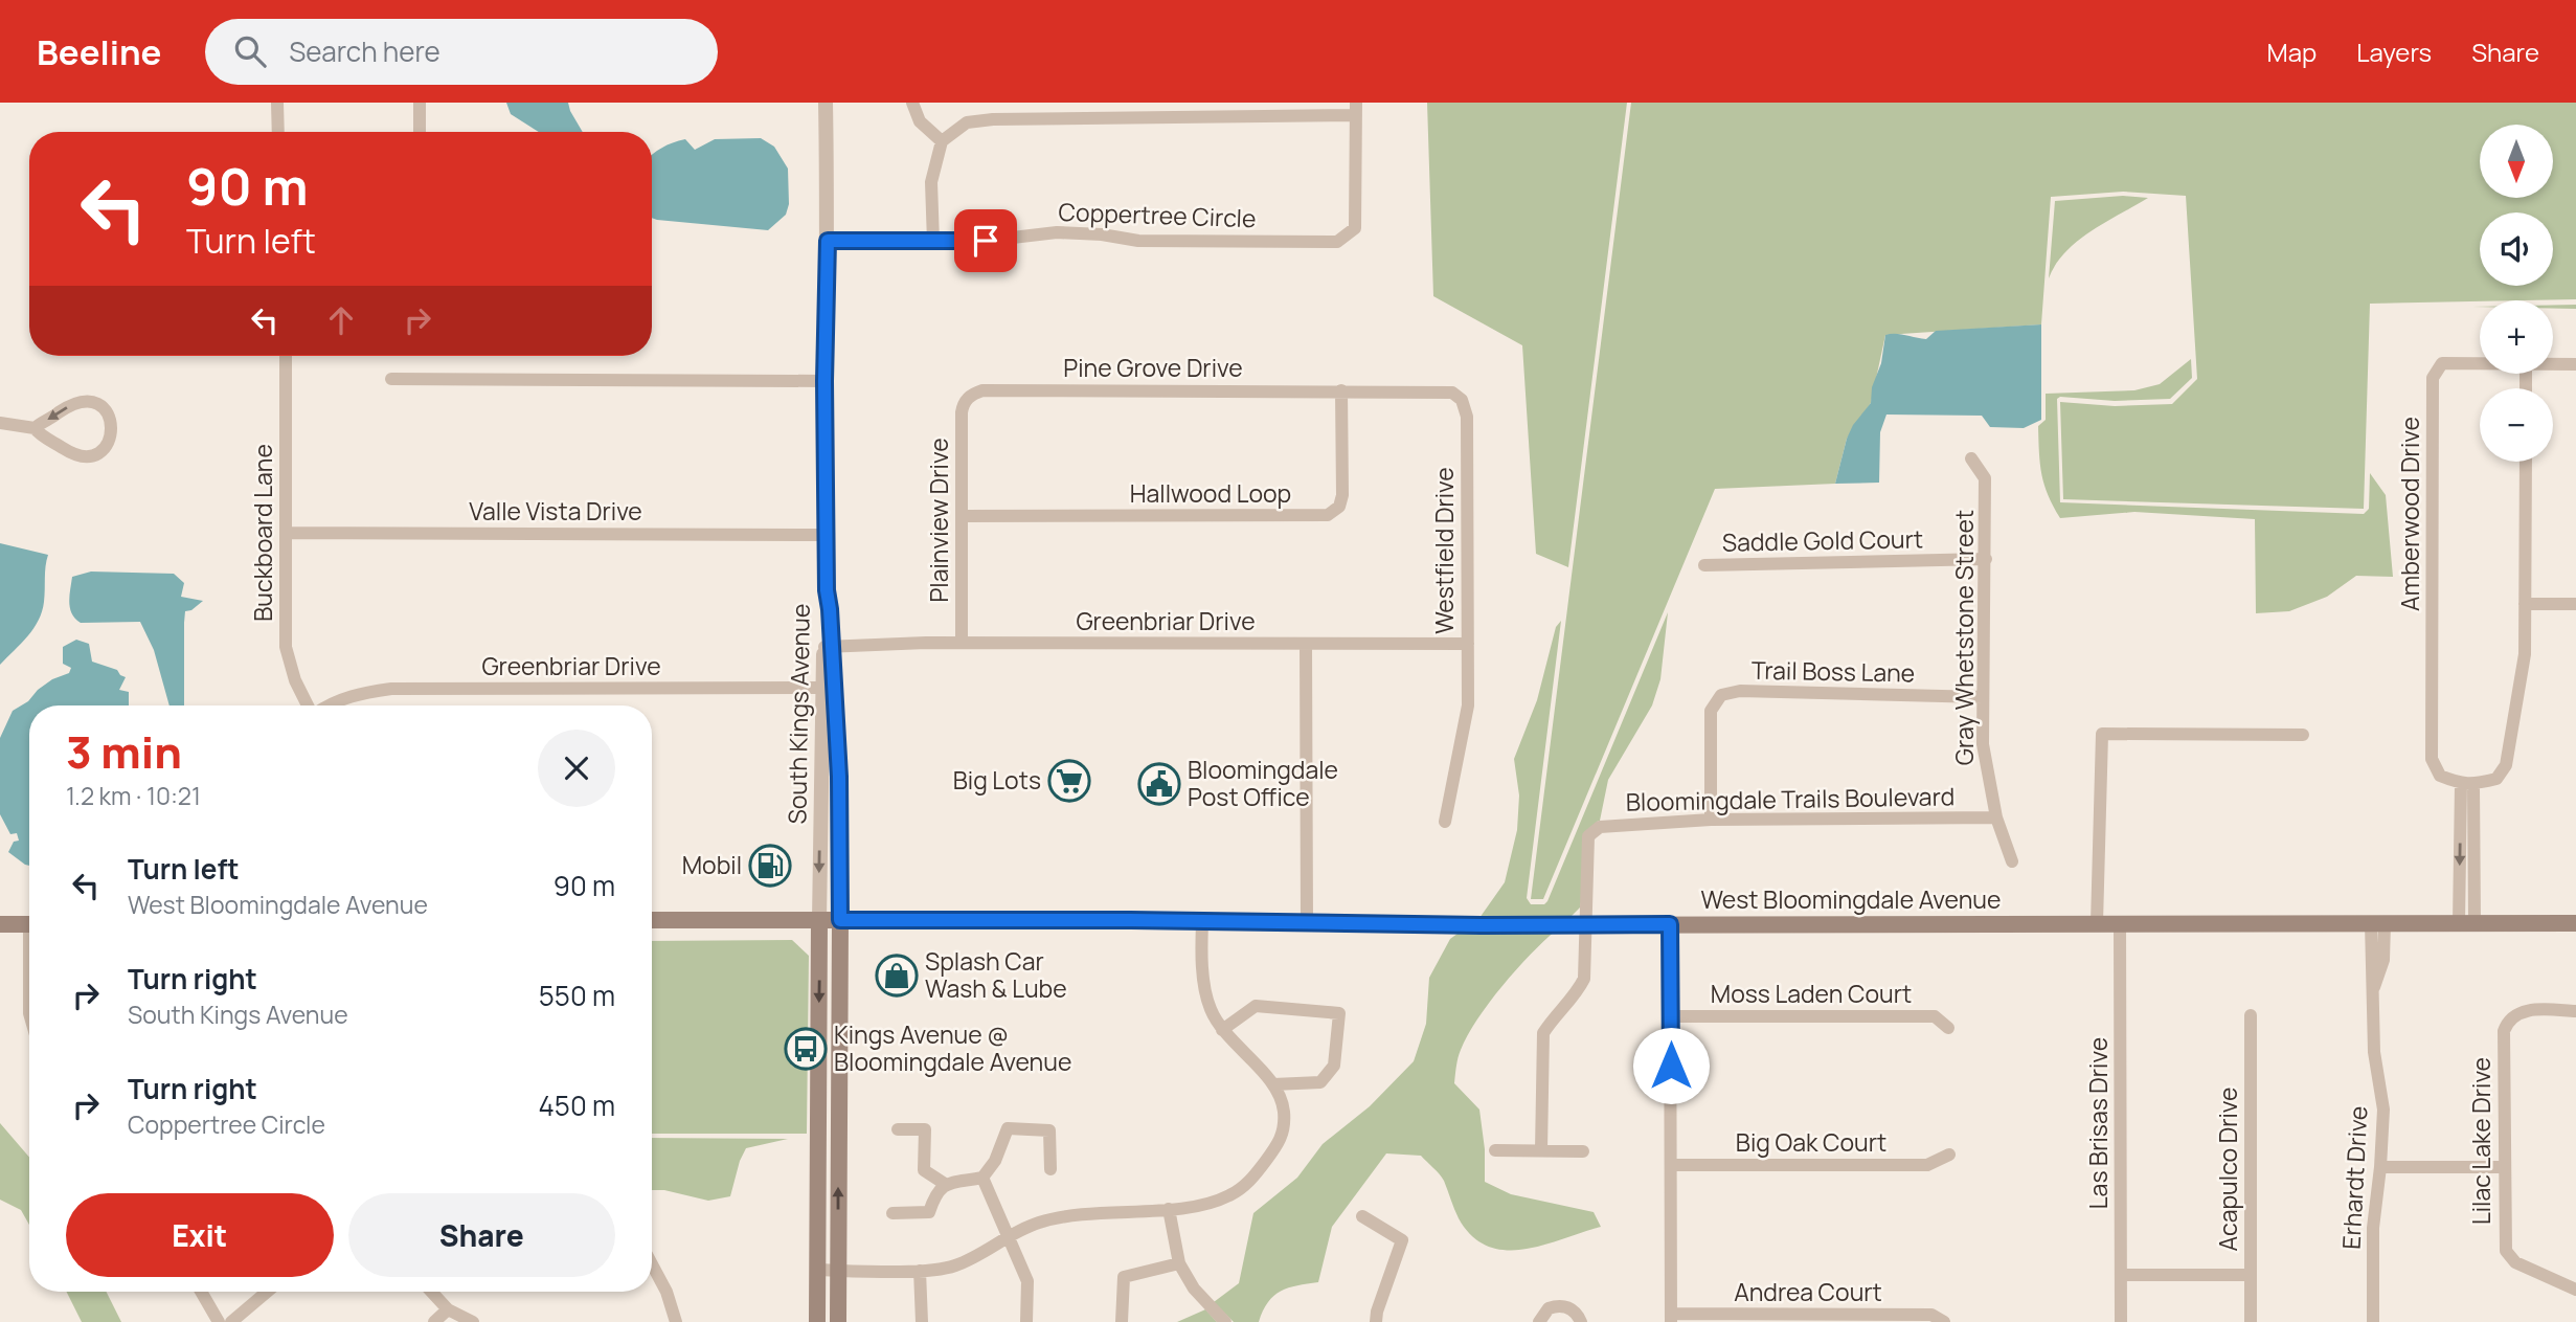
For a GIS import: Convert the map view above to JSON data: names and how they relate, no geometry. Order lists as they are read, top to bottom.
{
  "streets": {
    "main road": ["South Kings Avenue", "West Bloomingdale Avenue"],
    "street": [
      "Coppertree Circle",
      "Pine Grove Drive",
      "Hallwood Loop",
      "Valle Vista Drive",
      "Amberwood Drive",
      "Plainview Drive",
      "Buckboard Lane",
      "Saddle Gold Court",
      "Westfield Drive",
      "Greenbriar Drive",
      "Gray Whetstone Street",
      "Trail Boss Lane",
      "Bloomingdale Trails Boulevard",
      "Moss Laden Court",
      "Las Brisas Drive",
      "Lilac Lake Drive",
      "Big Oak Court",
      "Acapulco Drive",
      "Erhardt Drive",
      "Andrea Court"
    ]
  },
  "crossings": [
    ["Coppertree Circle", "South Kings Avenue"],
    ["Pine Grove Drive", "Hallwood Loop"],
    ["Pine Grove Drive", "Plainview Drive"],
    ["Pine Grove Drive", "Westfield Drive"],
    ["Hallwood Loop", "Plainview Drive"],
    ["Hallwood Loop", "Westfield Drive"],
    ["Valle Vista Drive", "Buckboard Lane"],
    ["Valle Vista Drive", "South Kings Avenue"],
    ["Plainview Drive", "Greenbriar Drive"],
    ["Saddle Gold Court", "Gray Whetstone Street"],
    ["Westfield Drive", "Greenbriar Drive"],
    ["Greenbriar Drive", "South Kings Avenue"],
    ["Gray Whetstone Street", "Trail Boss Lane"],
    ["Gray Whetstone Street", "Bloomingdale Trails Boulevard"],
    ["Trail Boss Lane", "Bloomingdale Trails Boulevard"],
    ["South Kings Avenue", "West Bloomingdale Avenue"],
    ["Bloomingdale Trails Boulevard", "West Bloomingdale Avenue"],
    ["West Bloomingdale Avenue", "Las Brisas Drive"],
    ["West Bloomingdale Avenue", "Erhardt Drive"]
  ],
  "places": {
    "supermarket": ["Big Lots"],
    "public building": ["Bloomingdale Post Office"],
    "fuel station": ["Mobil"],
    "shop": ["Splash Car Wash & Lube"],
    "bus stop": ["Kings Avenue @ Bloomingdale Avenue"]
  },
  "north": "bottom",
  "page": {
    "header": "Beeline",
    "search": "Search here",
    "nav": ["Map", "Layers", "Share"],
    "map_buttons": ["+", "−"],
    "turn": ["90 m", "Turn left"],
    "heading": ["3 min", "1.2 km · 10:21"],
    "list": [
      {
        "name": "Turn left",
        "note": "West Bloomingdale Avenue",
        "value": "90 m"
      },
      {
        "name": "Turn right",
        "note": "South Kings Avenue",
        "value": "550 m"
      },
      {
        "name": "Turn right",
        "note": "Coppertree Circle",
        "value": "450 m"
      }
    ],
    "buttons": ["Exit", "Share"]
  }
}
